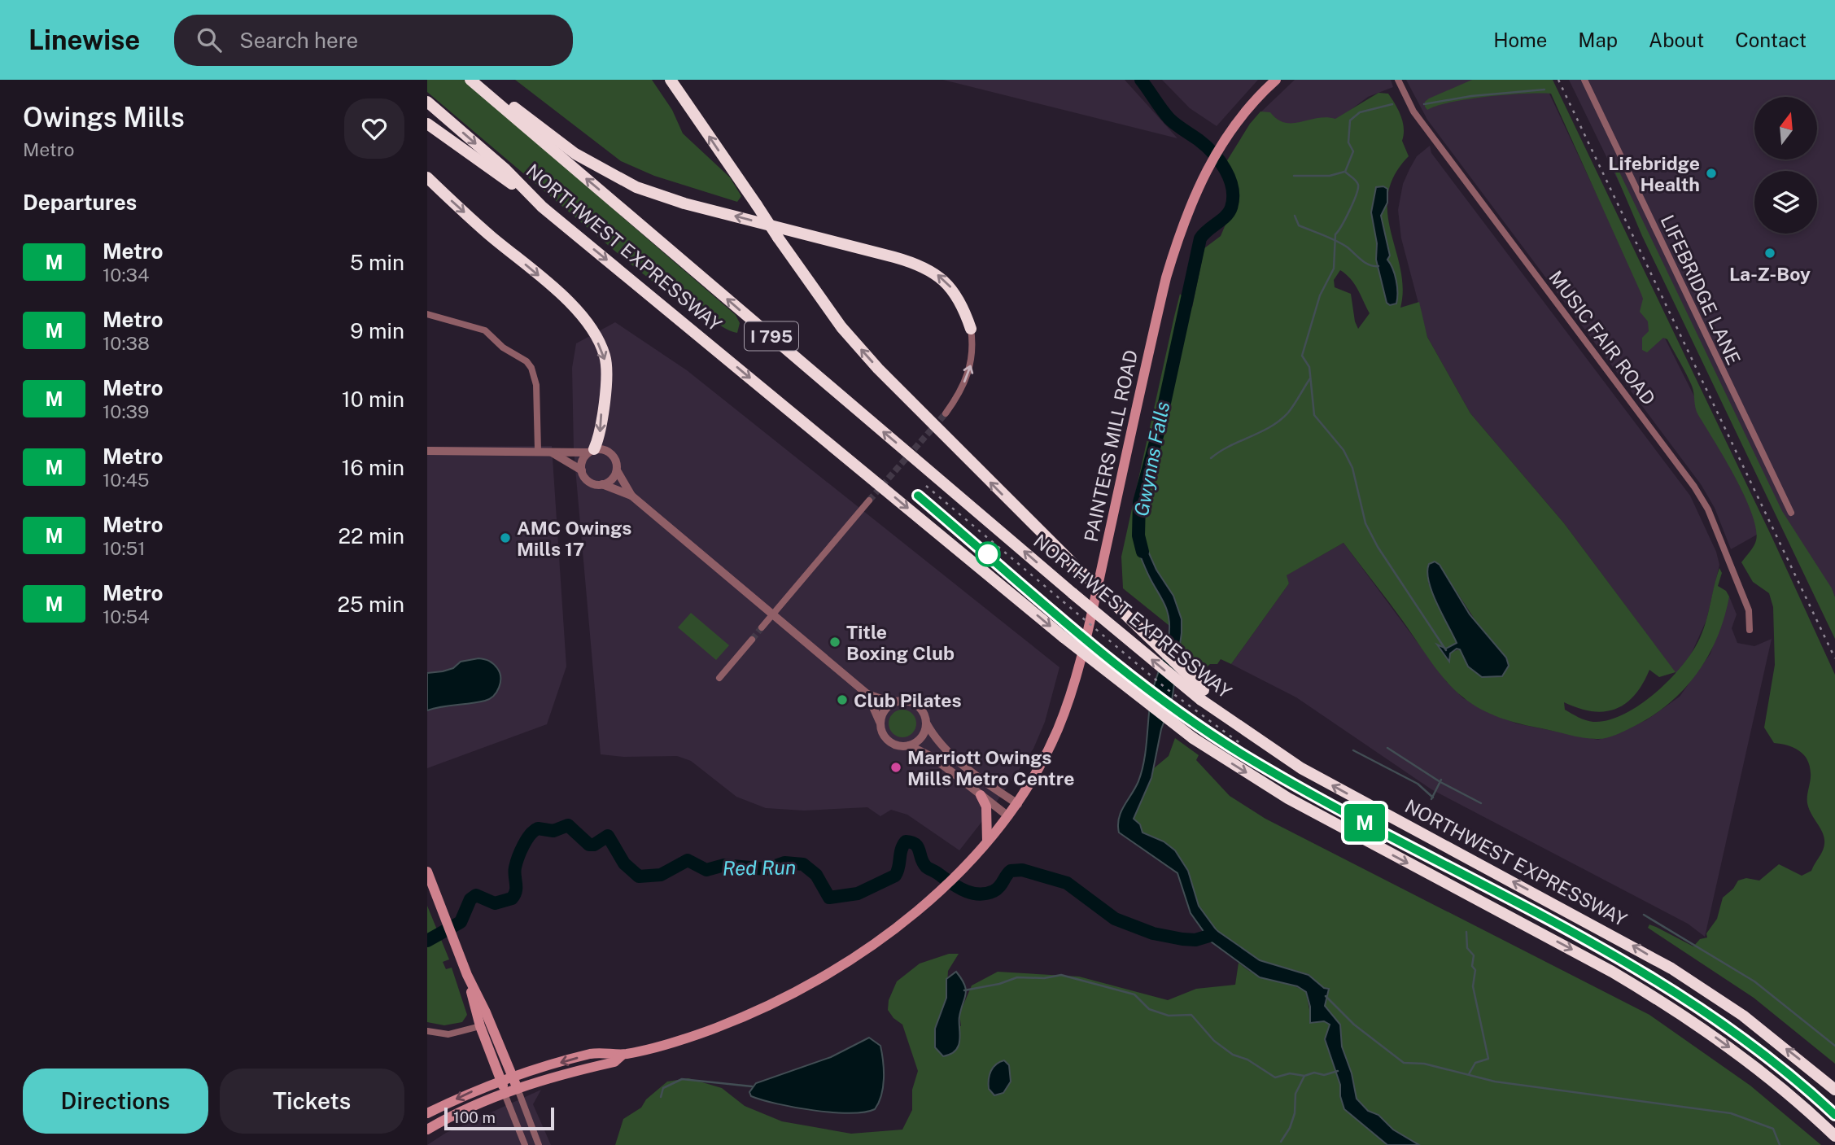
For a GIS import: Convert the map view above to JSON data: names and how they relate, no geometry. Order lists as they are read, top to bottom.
{
  "streets": {
    "highway": ["NORTHWEST EXPRESSWAY", "I 795"],
    "main road": ["PAINTERS MILL ROAD"],
    "street": ["LIFEBRIDGE LANE", "MUSIC FAIR ROAD"]
  },
  "water": ["Gwynns Falls", "Red Run"],
  "places": [
    "Lifebridge Health",
    "La-Z-Boy",
    "AMC Owings Mills 17",
    "Title Boxing Club",
    "Club Pilates",
    "Marriott Owings Mills Metro Centre"
  ],
  "lines": ["metro line M"],
  "scale_bar": "100 m",
  "north": "top",
  "page": {
    "header": "Linewise",
    "search": "Search here",
    "nav": [
      "Home",
      "Map",
      "About",
      "Contact"
    ],
    "heading": [
      ["Owings Mills", "Metro"],
      "Departures"
    ],
    "on_map": "M",
    "list": [
      {
        "mark": "M",
        "name": "Metro",
        "note": "10:34",
        "value": "5 min"
      },
      {
        "mark": "M",
        "name": "Metro",
        "note": "10:38",
        "value": "9 min"
      },
      {
        "mark": "M",
        "name": "Metro",
        "note": "10:39",
        "value": "10 min"
      },
      {
        "mark": "M",
        "name": "Metro",
        "note": "10:45",
        "value": "16 min"
      },
      {
        "mark": "M",
        "name": "Metro",
        "note": "10:51",
        "value": "22 min"
      },
      {
        "mark": "M",
        "name": "Metro",
        "note": "10:54",
        "value": "25 min"
      }
    ],
    "buttons": ["Directions", "Tickets"],
    "scale": "100 m"
  }
}
